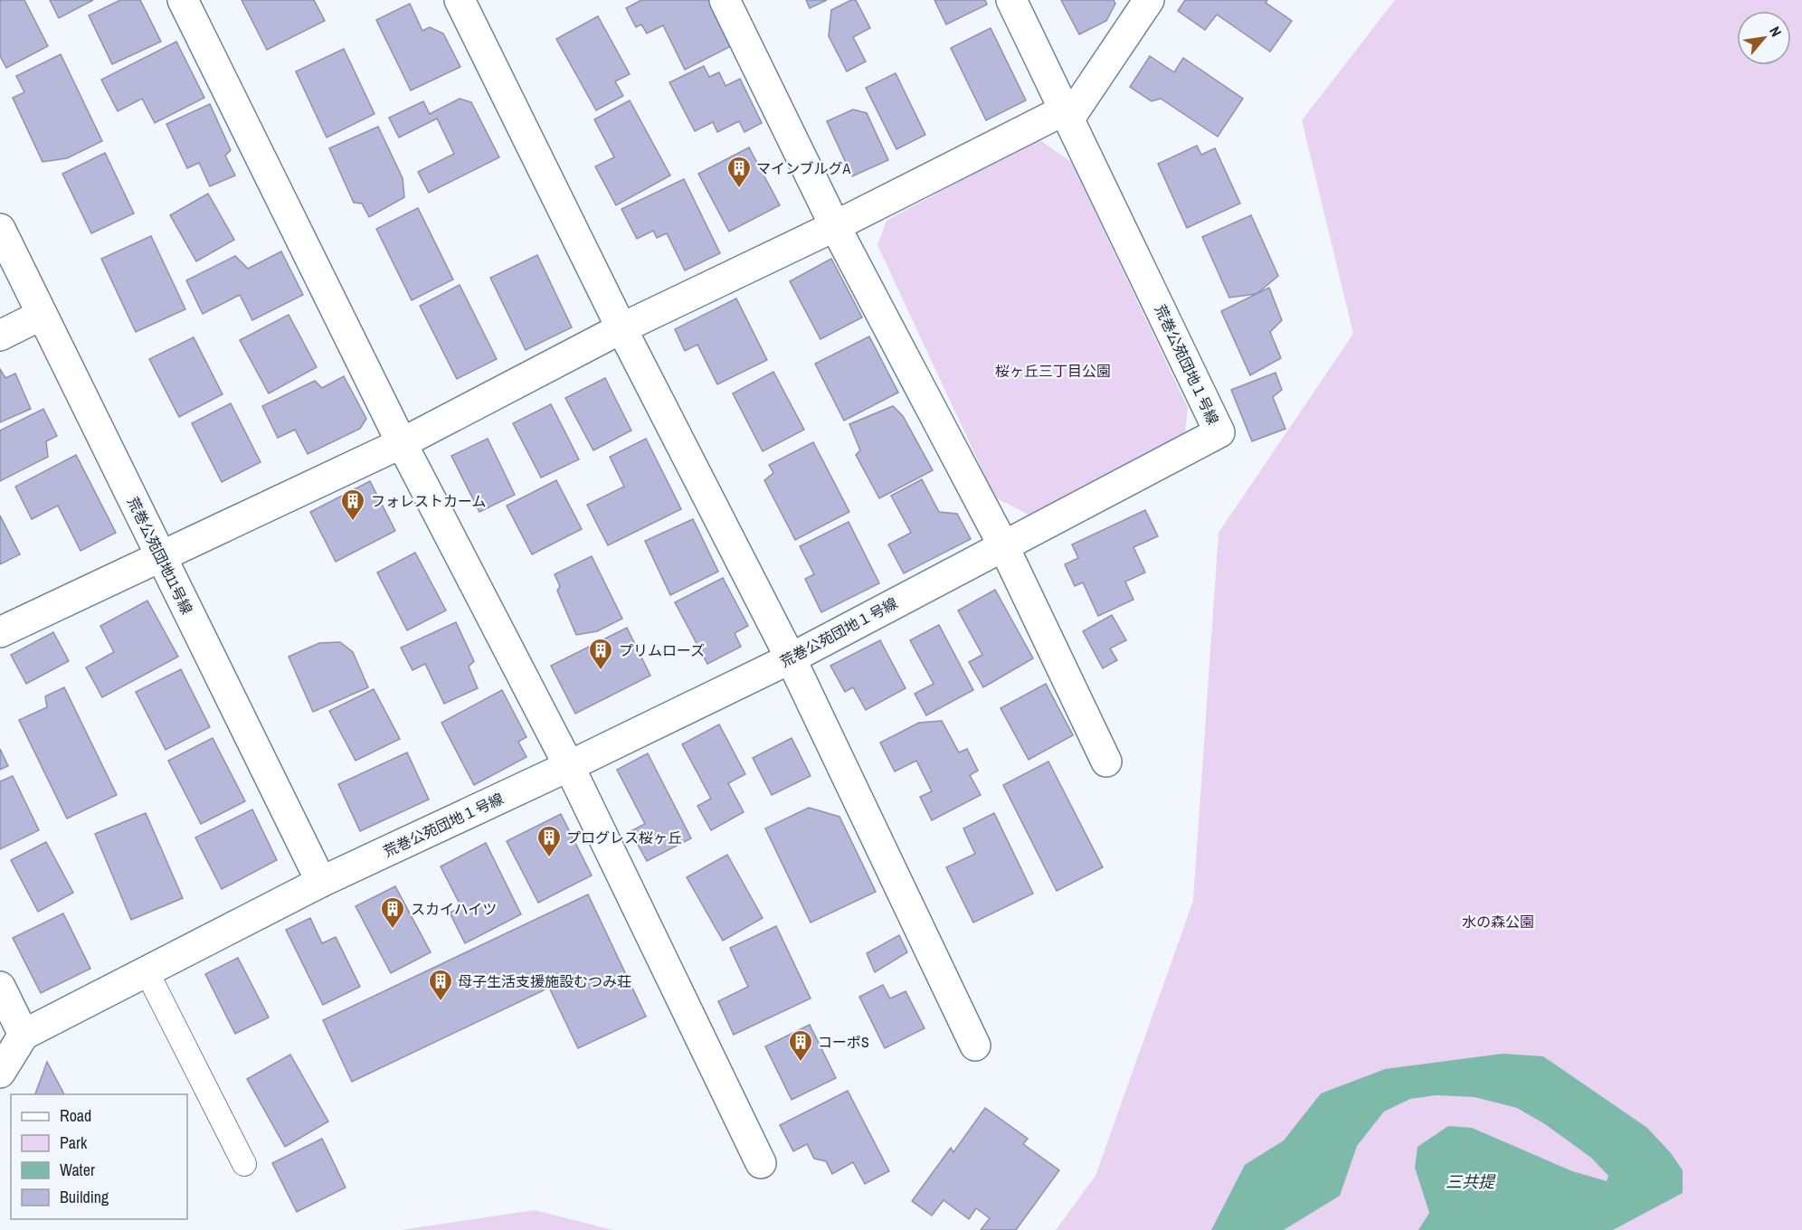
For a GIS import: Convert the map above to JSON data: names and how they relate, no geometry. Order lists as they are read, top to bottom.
{
  "streets": {
    "street": ["荒巻公苑団地１号線", "荒巻公苑団地11号線"]
  },
  "crossings": [
    ["荒巻公苑団地１号線", "荒巻公苑団地11号線"]
  ],
  "water": ["三共提"],
  "parks": ["桜ヶ丘三丁目公園", "水の森公園"],
  "places": {
    "building": [
      "マインブルグA",
      "フォレストカーム",
      "プリムローズ",
      "プログレス桜ヶ丘",
      "スカイハイツ",
      "母子生活支援施設むつみ荘",
      "コーポS"
    ]
  },
  "legend": [
    "Road",
    "Park",
    "Water",
    "Building"
  ],
  "north": "top right"
}
